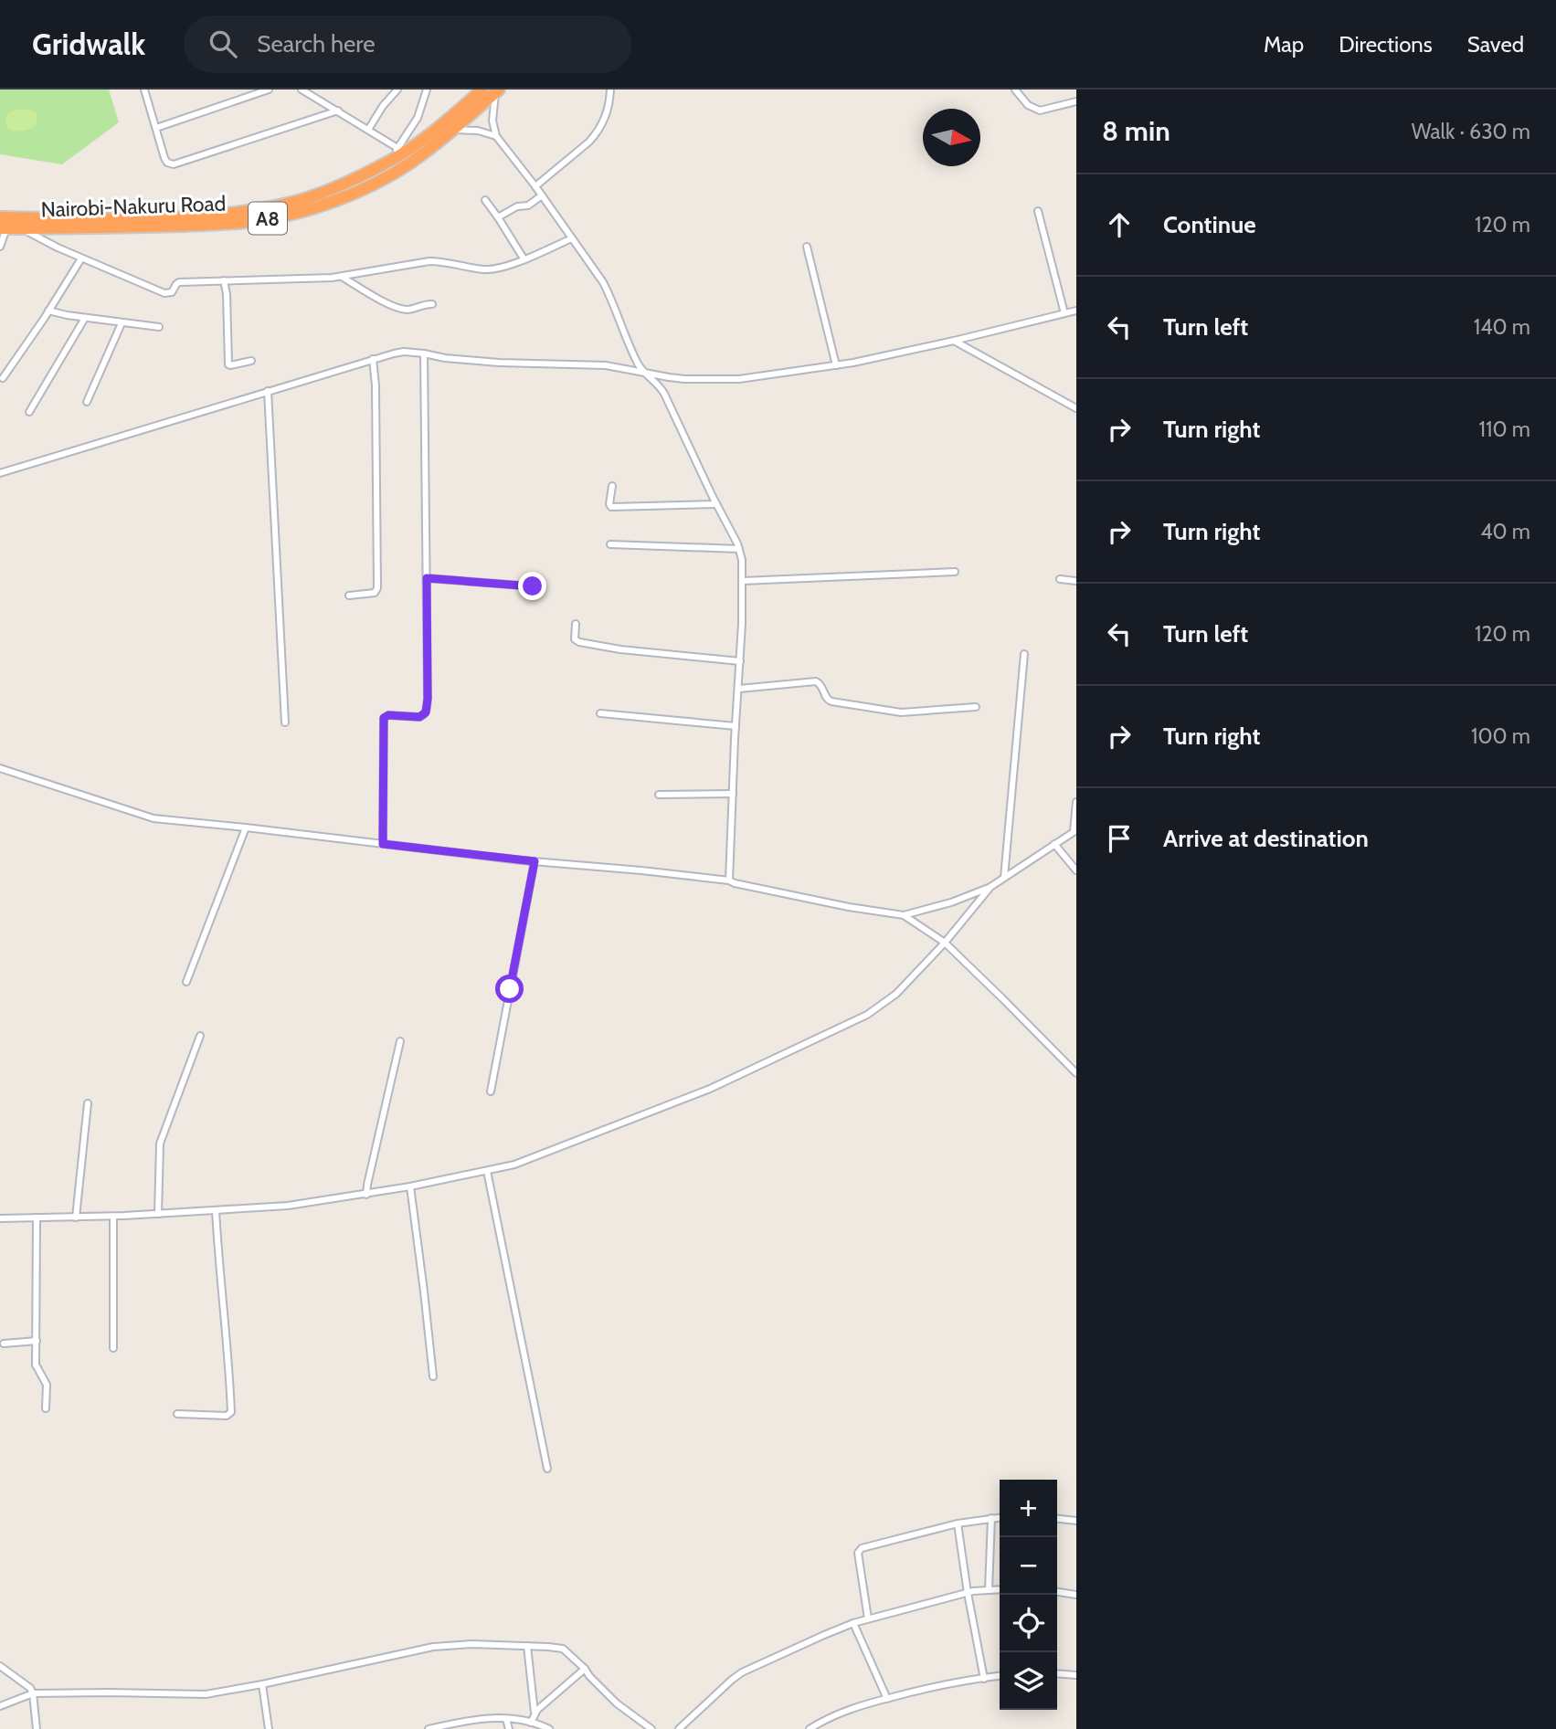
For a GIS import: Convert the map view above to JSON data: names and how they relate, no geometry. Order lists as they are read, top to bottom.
{
  "streets": {
    "highway": ["Nairobi-Nakuru Road", "A8"]
  },
  "north": "right",
  "page": {
    "header": "Gridwalk",
    "search": "Search here",
    "nav": ["Map", "Directions", "Saved"],
    "heading": ["8 min", "Walk · 630 m"],
    "list": [
      ["Continue", "120 m"],
      ["Turn left", "140 m"],
      ["Turn right", "110 m"],
      ["Turn right", "40 m"],
      ["Turn left", "120 m"],
      ["Turn right", "100 m"],
      "Arrive at destination"
    ],
    "map_buttons": ["+", "−"]
  }
}
